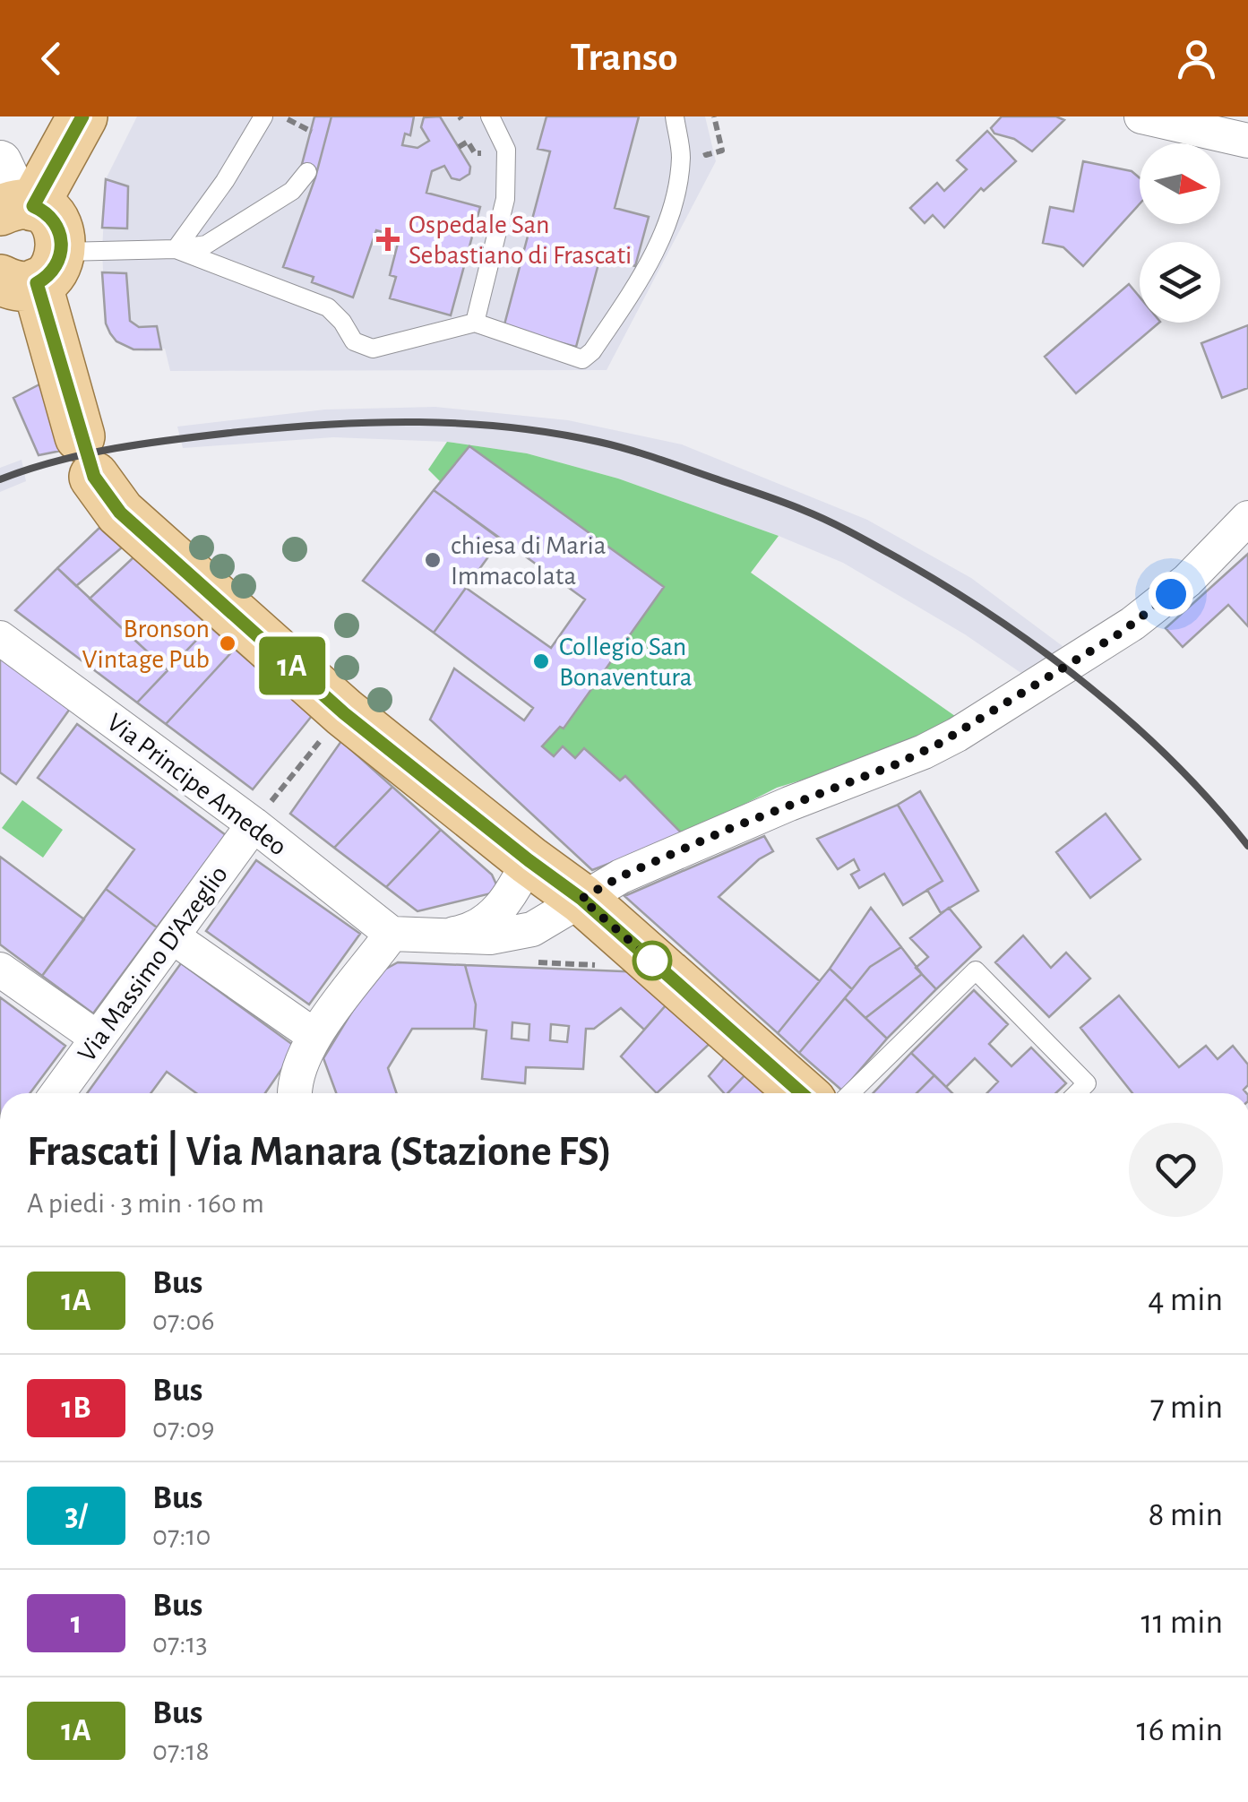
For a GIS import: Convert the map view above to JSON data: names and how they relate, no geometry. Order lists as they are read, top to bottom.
{
  "streets": {
    "street": ["Via Principe Amedeo", "Via Massimo D'Azeglio"]
  },
  "crossings": [
    ["Via Principe Amedeo", "Via Massimo D'Azeglio"]
  ],
  "places": {
    "health": ["Ospedale San Sebastiano di Frascati"],
    "other": ["chiesa di Maria Immacolata", "Bronson Vintage Pub", "Collegio San Bonaventura"]
  },
  "lines": ["bus line 1A"],
  "north": "right",
  "page": {
    "header": "Transo",
    "on_map": "1A",
    "heading": ["Frascati | Via Manara (Stazione FS)", "A piedi · 3 min · 160 m"],
    "list": [
      {
        "mark": "1A",
        "name": "Bus",
        "note": "07:06",
        "value": "4 min"
      },
      {
        "mark": "1B",
        "name": "Bus",
        "note": "07:09",
        "value": "7 min"
      },
      {
        "mark": "3/",
        "name": "Bus",
        "note": "07:10",
        "value": "8 min"
      },
      {
        "mark": "1",
        "name": "Bus",
        "note": "07:13",
        "value": "11 min"
      },
      {
        "mark": "1A",
        "name": "Bus",
        "note": "07:18",
        "value": "16 min"
      }
    ]
  }
}
